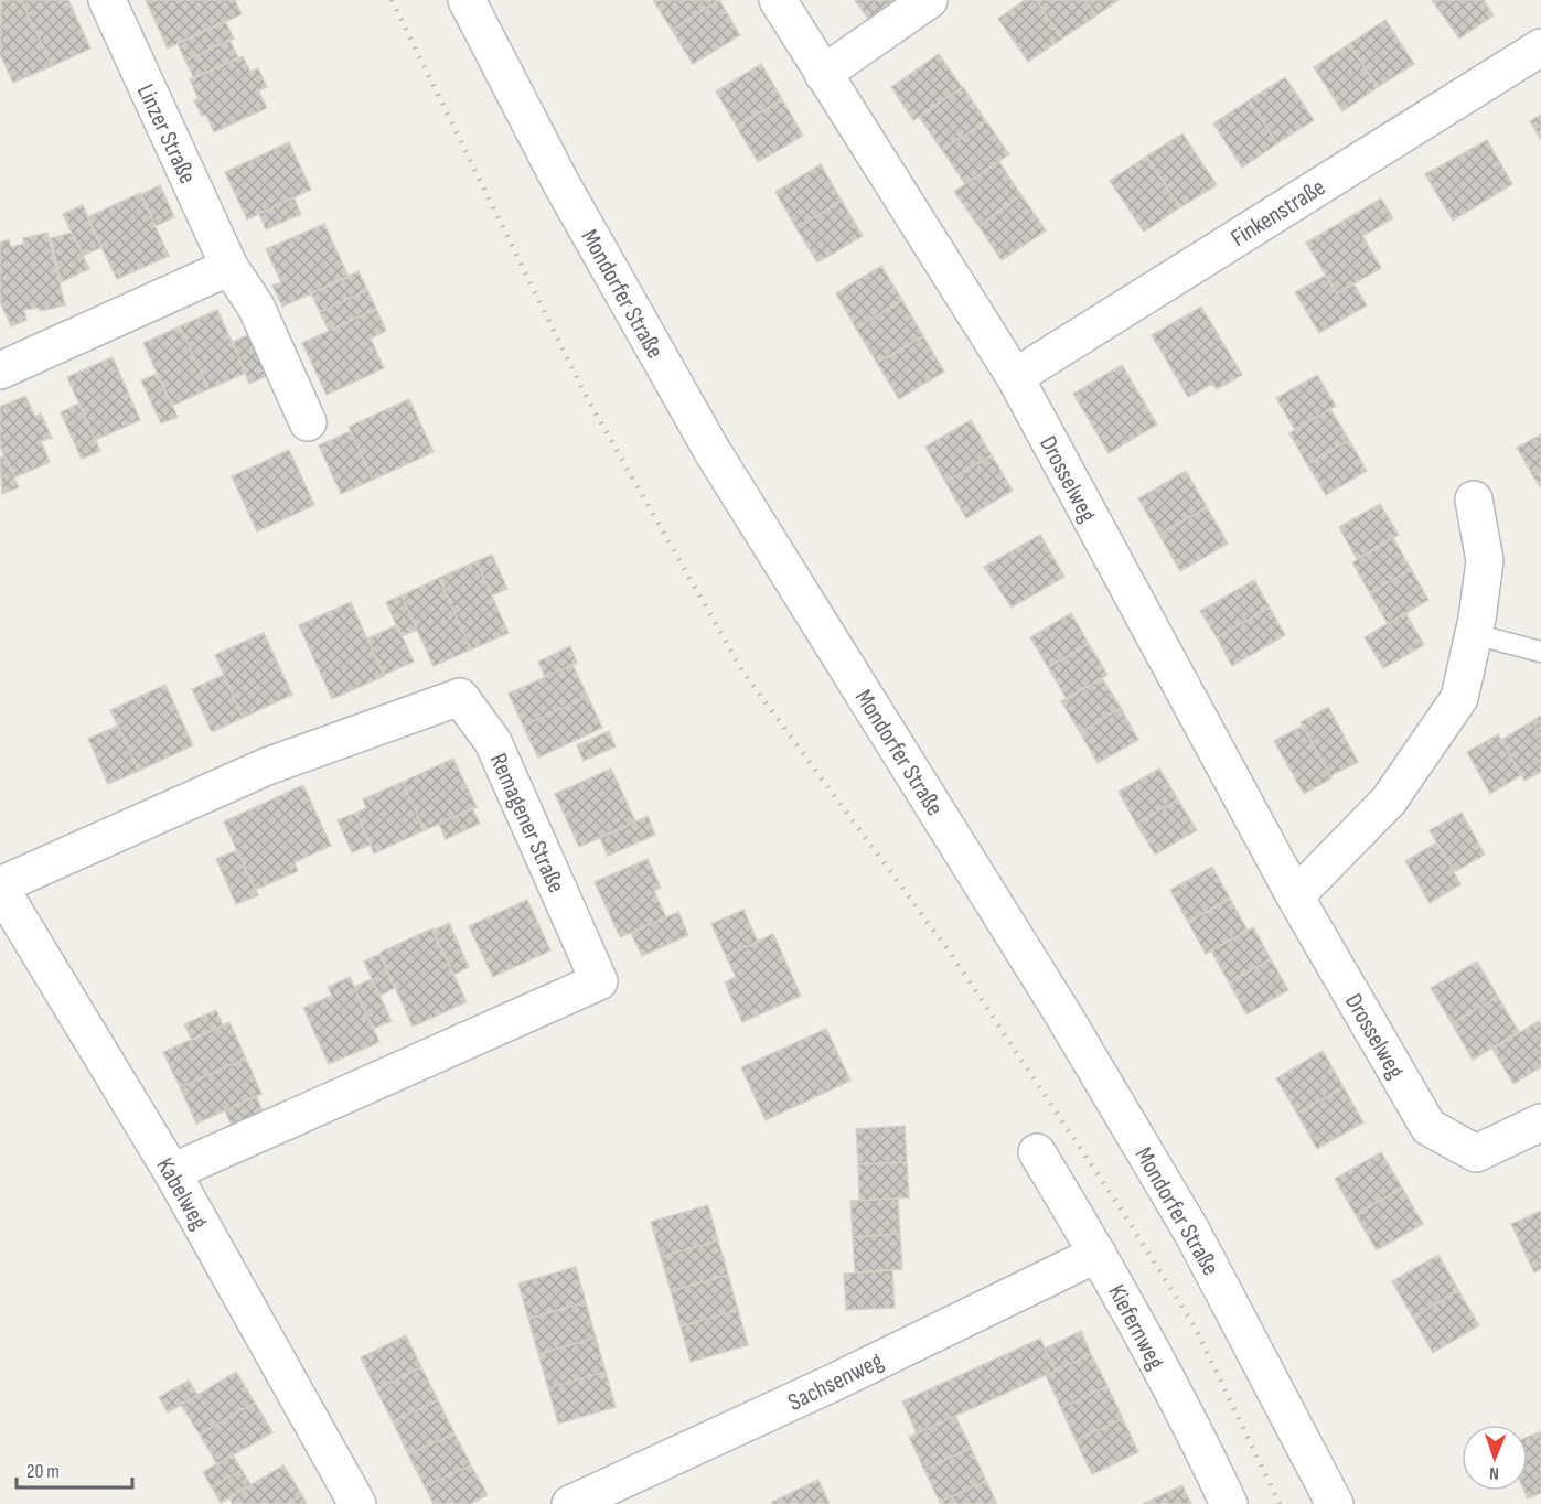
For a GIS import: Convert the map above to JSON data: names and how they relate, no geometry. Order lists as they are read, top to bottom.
{
  "streets": {
    "street": [
      "Linzer Straße",
      "Finkenstraße",
      "Mondorfer Straße",
      "Drosselweg",
      "Remagener Straße",
      "Kabelweg",
      "Kiefernweg",
      "Sachsenweg"
    ]
  },
  "crossings": [
    ["Finkenstraße", "Drosselweg"],
    ["Remagener Straße", "Kabelweg"],
    ["Kiefernweg", "Sachsenweg"]
  ],
  "scale_bar": "20 m",
  "north": "bottom"
}
